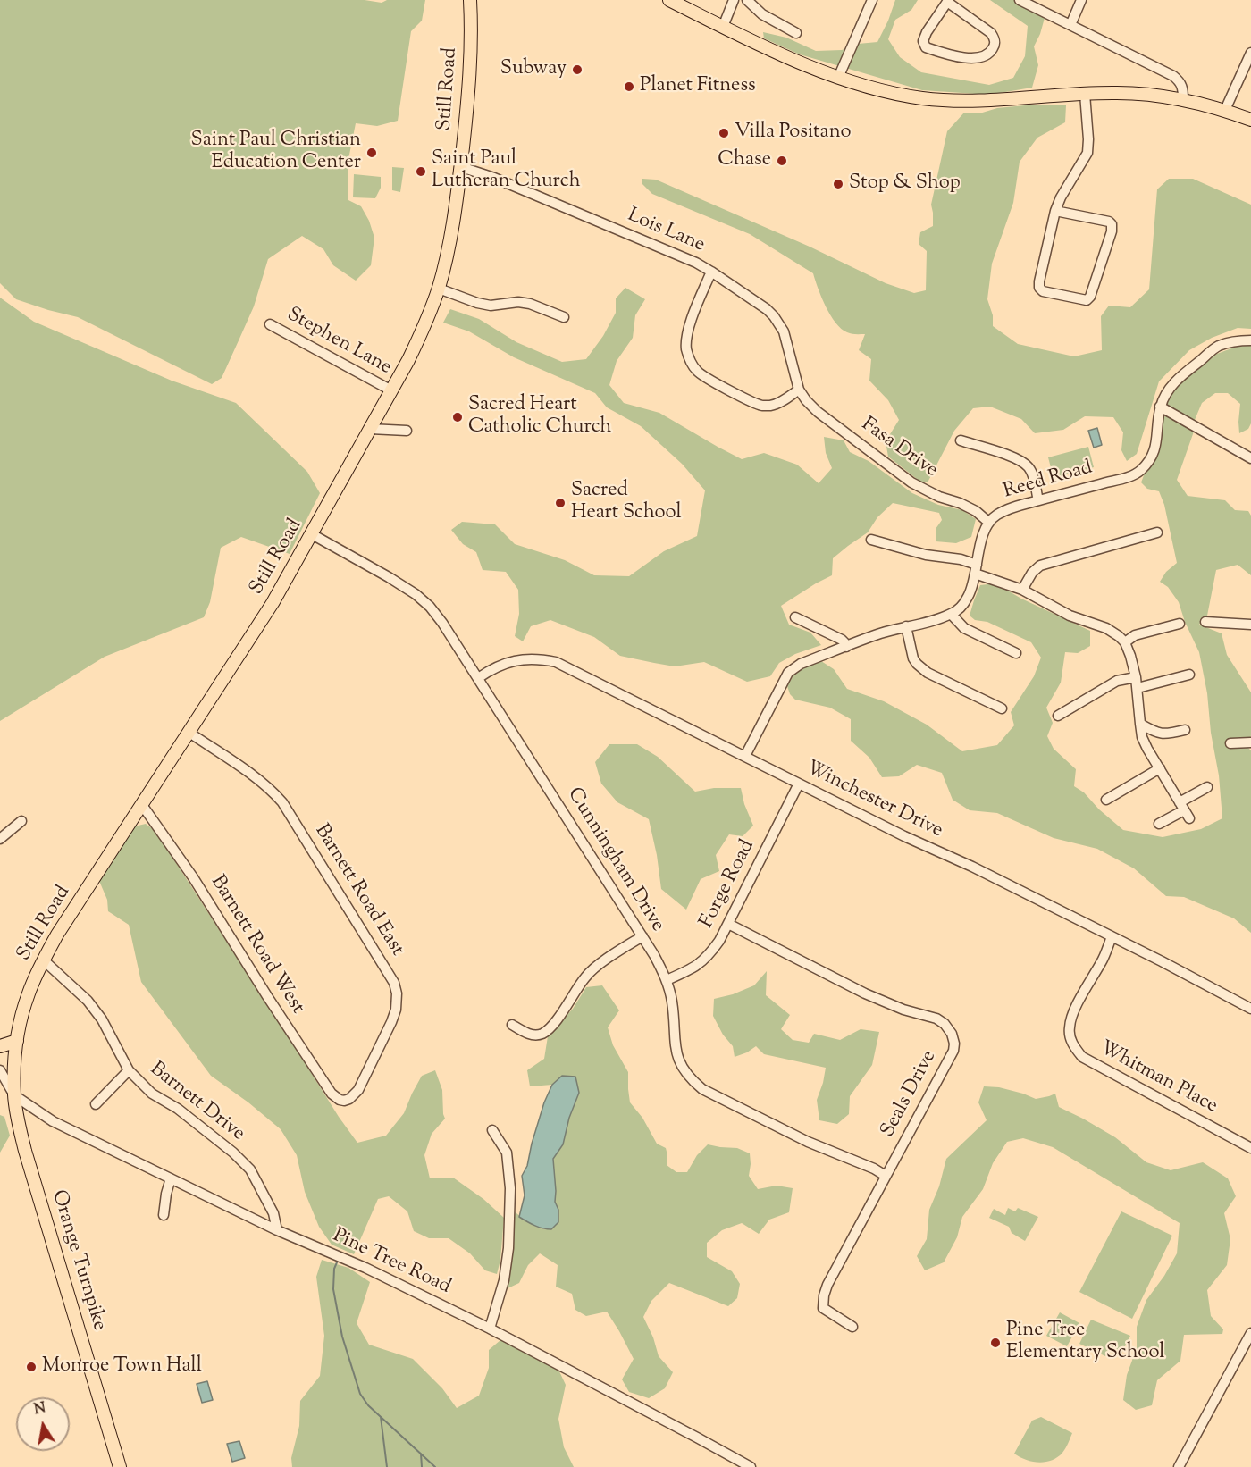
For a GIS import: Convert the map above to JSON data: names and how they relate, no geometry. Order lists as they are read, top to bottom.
{
  "streets": {
    "main road": ["Still Road", "Orange Turnpike"],
    "street": [
      "Lois Lane",
      "Stephen Lane",
      "Fasa Drive",
      "Reed Road",
      "Winchester Drive",
      "Cunningham Drive",
      "Forge Road",
      "Barnett Road East",
      "Barnett Road West",
      "Whitman Place",
      "Seals Drive",
      "Barnett Drive",
      "Pine Tree Road"
    ]
  },
  "crossings": [
    ["Still Road", "Lois Lane"],
    ["Still Road", "Stephen Lane"],
    ["Still Road", "Cunningham Drive"],
    ["Still Road", "Barnett Road East"],
    ["Still Road", "Barnett Road West"],
    ["Still Road", "Barnett Drive"],
    ["Still Road", "Orange Turnpike"],
    ["Still Road", "Pine Tree Road"],
    ["Lois Lane", "Fasa Drive"],
    ["Fasa Drive", "Reed Road"],
    ["Reed Road", "Winchester Drive"],
    ["Winchester Drive", "Cunningham Drive"],
    ["Winchester Drive", "Forge Road"],
    ["Winchester Drive", "Whitman Place"],
    ["Cunningham Drive", "Forge Road"],
    ["Cunningham Drive", "Seals Drive"],
    ["Forge Road", "Seals Drive"],
    ["Barnett Road East", "Barnett Road West"],
    ["Barnett Drive", "Pine Tree Road"],
    ["Orange Turnpike", "Pine Tree Road"]
  ],
  "places": [
    "Subway",
    "Planet Fitness",
    "Villa Positano",
    "Saint Paul Christian Education Center",
    "Chase",
    "Saint Paul Lutheran Church",
    "Stop & Shop",
    "Sacred Heart Catholic Church",
    "Sacred Heart School",
    "Pine Tree Elementary School",
    "Monroe Town Hall"
  ],
  "north": "top"
}
